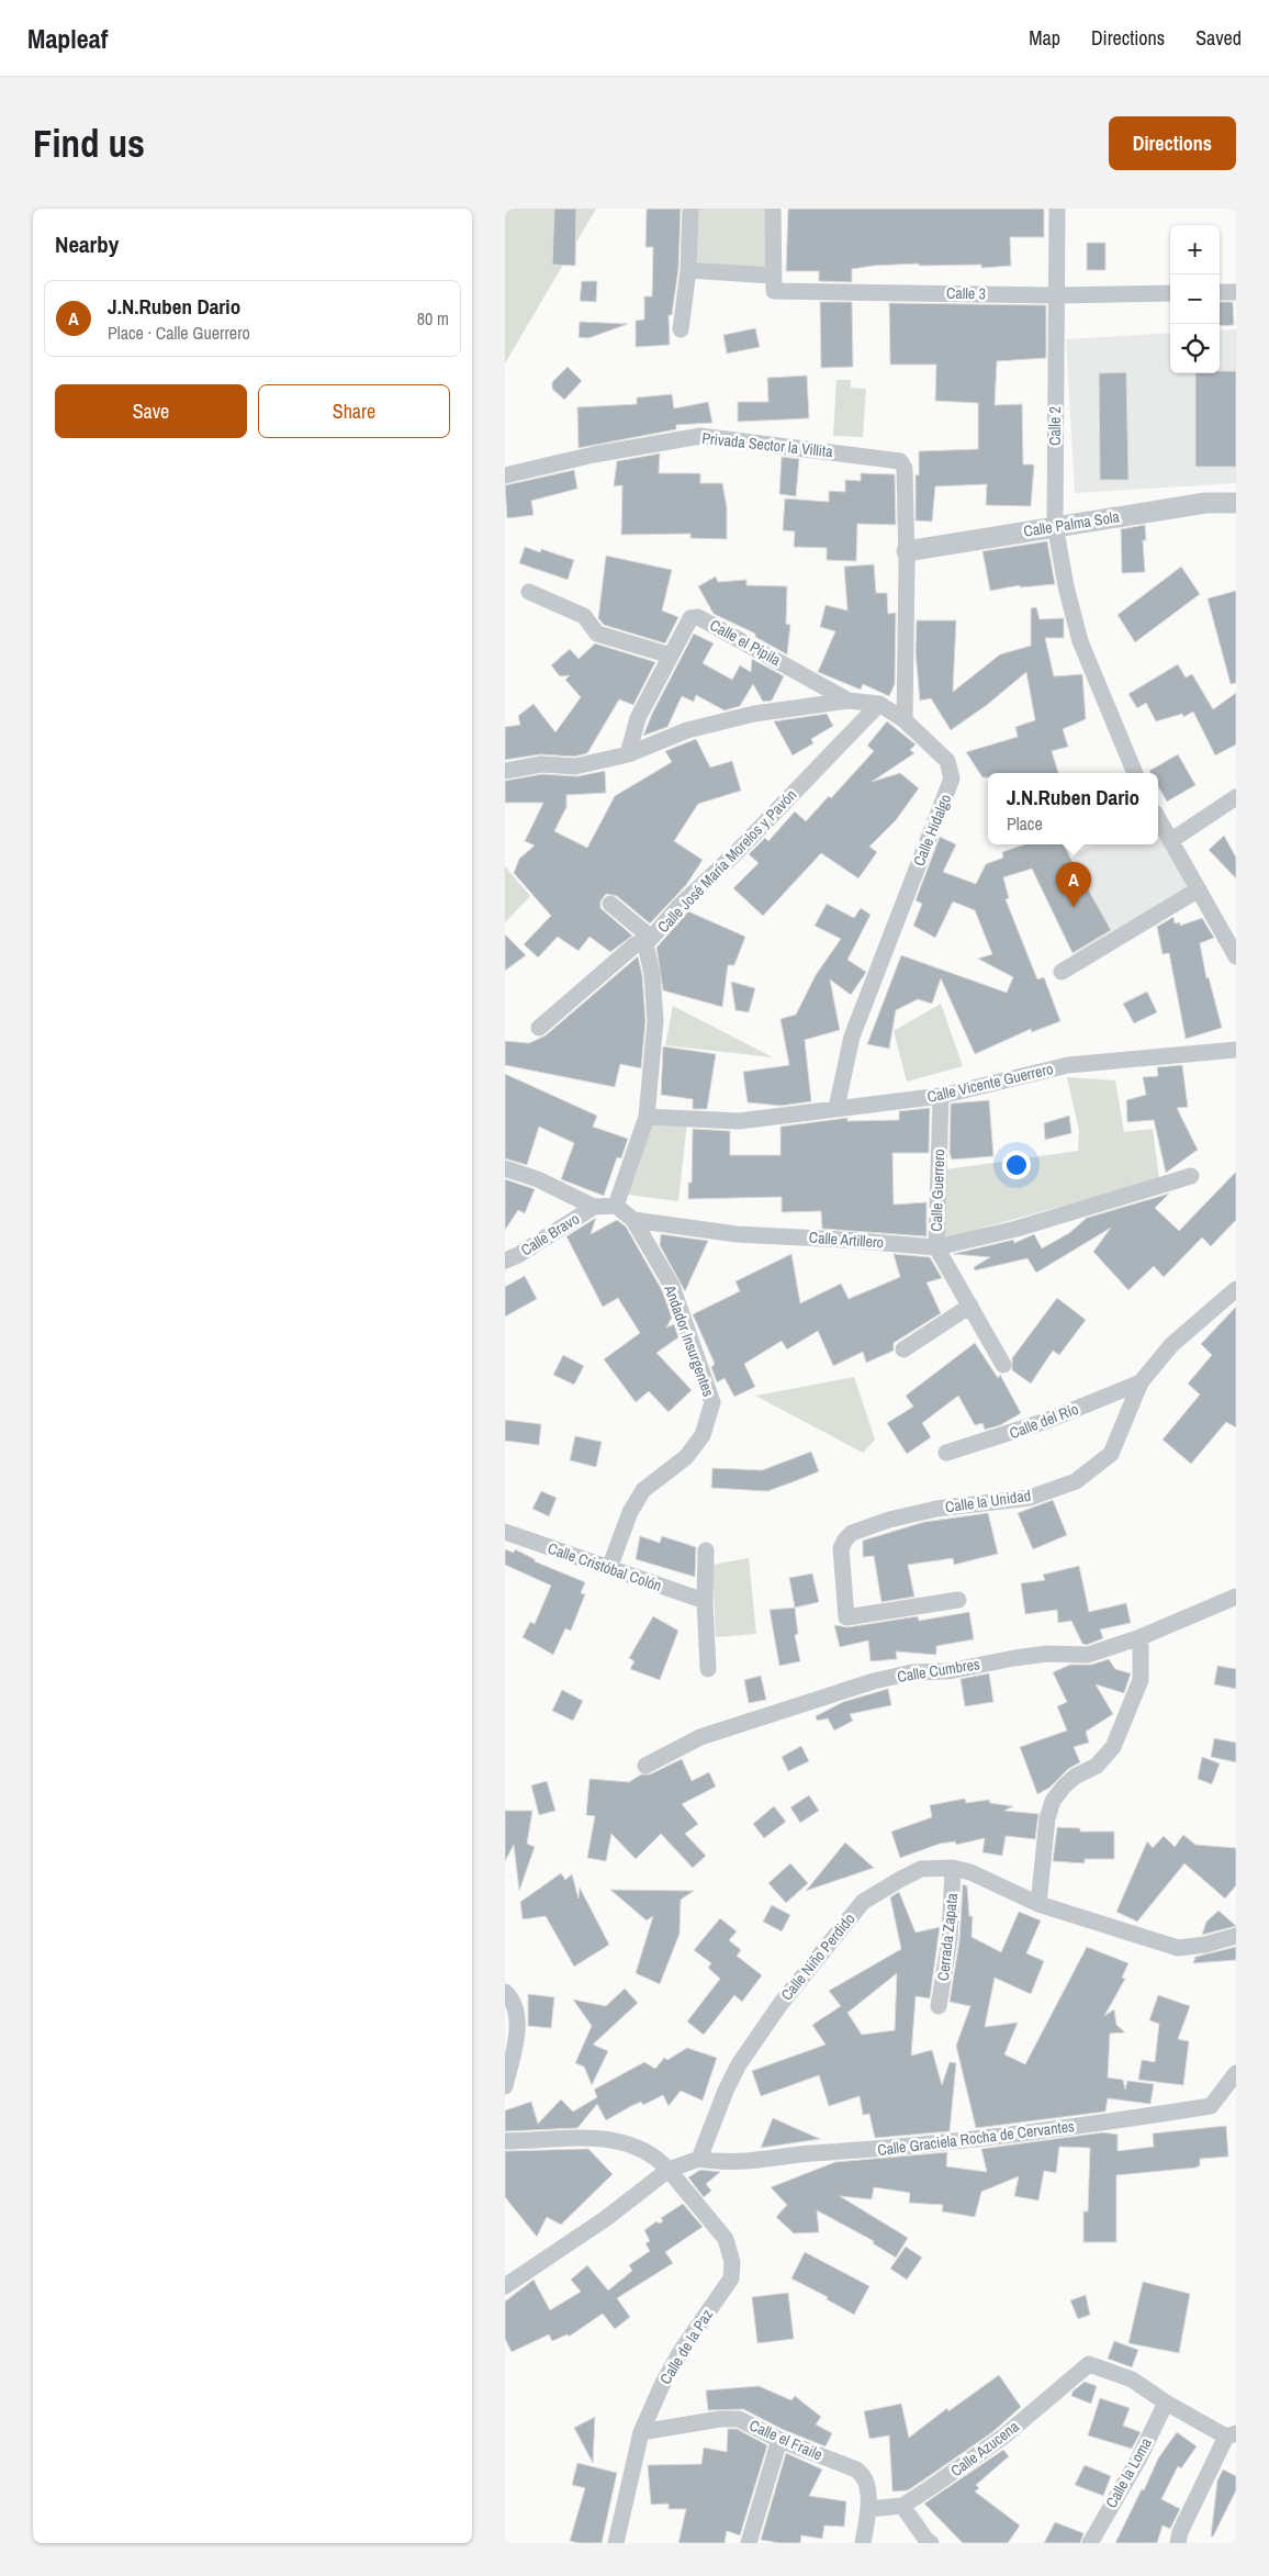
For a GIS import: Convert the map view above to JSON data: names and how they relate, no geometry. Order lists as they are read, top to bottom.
{
  "streets": {
    "street": [
      "Calle 3",
      "Calle 2",
      "Privada Sector la Villita",
      "Calle Palma Sola",
      "Calle el Pípila",
      "Calle Hidalgo",
      "Calle José María Morelos y Pavón",
      "Calle Vicente Guerrero",
      "Calle Guerrero",
      "Calle Bravo",
      "Calle Artillero",
      "Andador Insurgentes",
      "Calle del Río",
      "Calle la Unidad",
      "Calle Cristóbal Colón",
      "Calle Cumbres",
      "Cerrada Zapata",
      "Calle Niño Perdido",
      "Calle Graciela Rocha de Cervantes",
      "Calle de la Paz",
      "Calle el Fraile",
      "Calle Azucena",
      "Calle la Loma"
    ]
  },
  "crossings": [
    ["Calle 3", "Calle 2"],
    ["Calle 2", "Calle Palma Sola"],
    ["Privada Sector la Villita", "Calle Palma Sola"],
    ["Calle el Pípila", "Calle Hidalgo"],
    ["Calle el Pípila", "Calle José María Morelos y Pavón"],
    ["Calle Hidalgo", "Calle Vicente Guerrero"],
    ["Calle José María Morelos y Pavón", "Calle Vicente Guerrero"],
    ["Calle Vicente Guerrero", "Calle Guerrero"],
    ["Calle Guerrero", "Calle Artillero"],
    ["Calle Artillero", "Andador Insurgentes"],
    ["Andador Insurgentes", "Calle Cristóbal Colón"],
    ["Calle del Río", "Calle la Unidad"],
    ["Cerrada Zapata", "Calle Niño Perdido"],
    ["Calle Niño Perdido", "Calle Graciela Rocha de Cervantes"],
    ["Calle de la Paz", "Calle el Fraile"],
    ["Calle el Fraile", "Calle Azucena"],
    ["Calle Azucena", "Calle la Loma"]
  ],
  "page": {
    "header": "Mapleaf",
    "nav": ["Map", "Directions", "Saved"],
    "buttons": [
      "Directions",
      ["Save", "Share"]
    ],
    "title": "Find us",
    "heading": "Nearby",
    "map_buttons": ["+", "−"],
    "list": [
      {
        "mark": "A",
        "name": "J.N.Ruben Dario",
        "note": "Place · Calle Guerrero",
        "value": "80 m"
      }
    ],
    "popup": ["J.N.Ruben Dario", "Place"],
    "pins": "A"
  }
}
